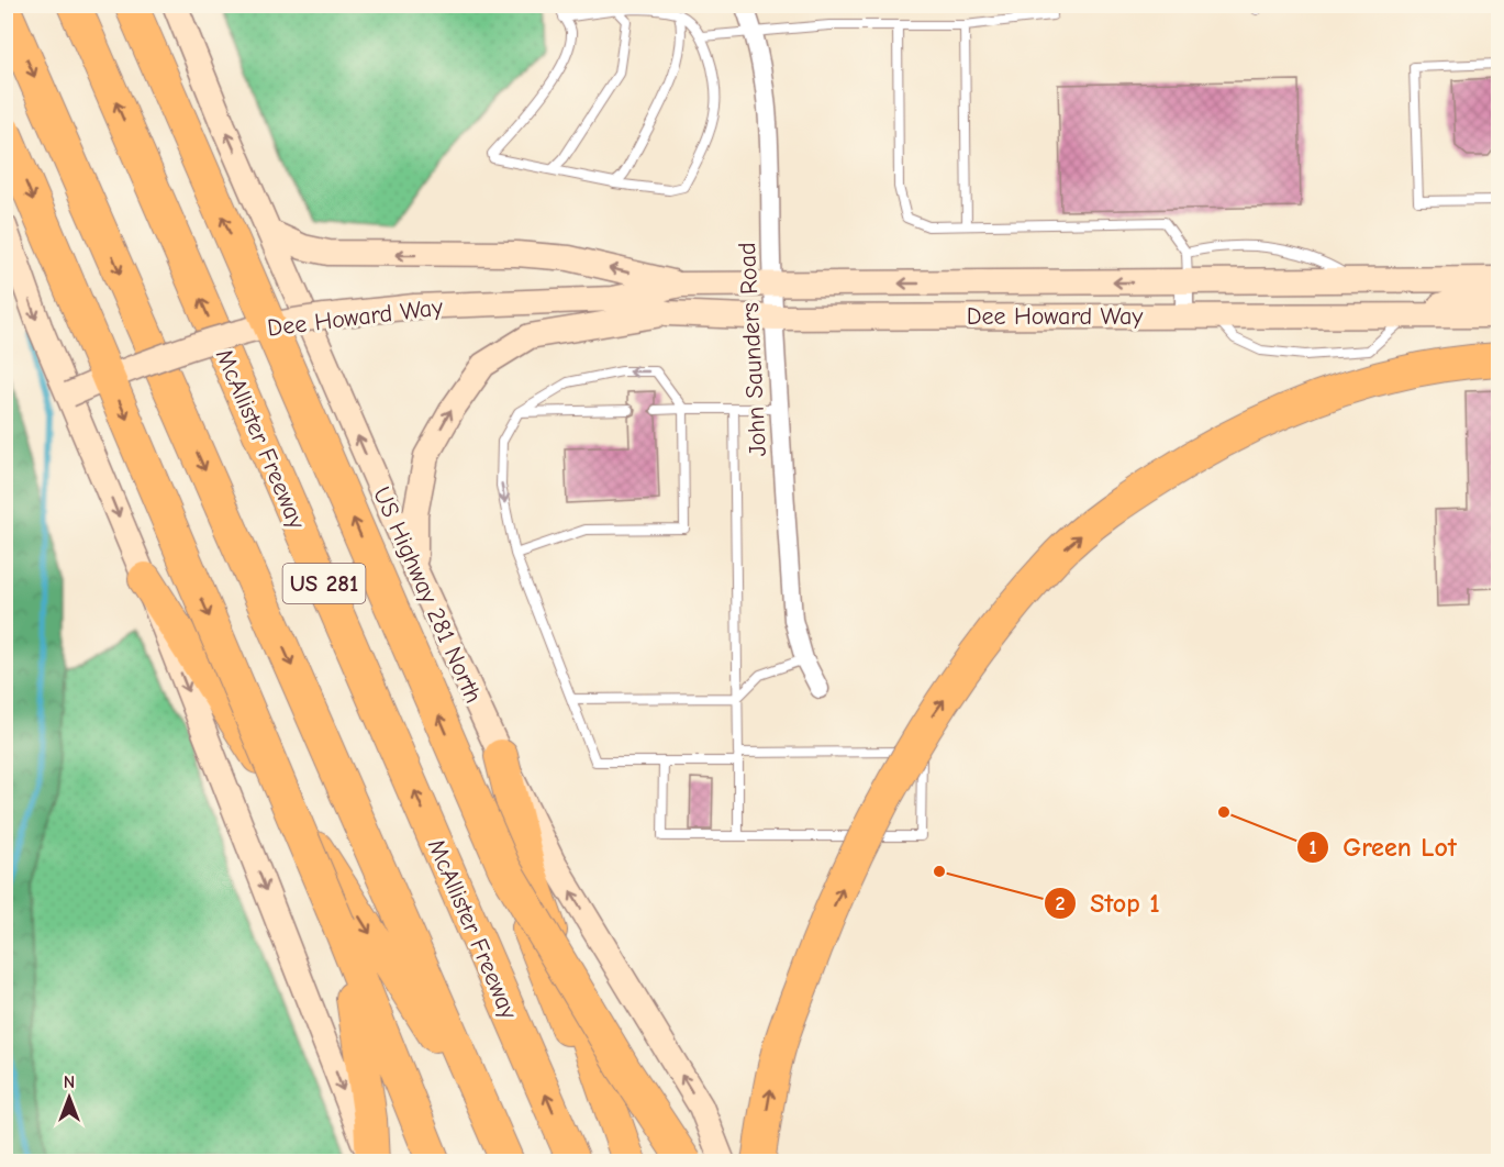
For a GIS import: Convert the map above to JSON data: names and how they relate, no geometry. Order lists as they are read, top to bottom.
{
  "streets": {
    "highway": ["McAllister Freeway", "US 281"],
    "main road": ["Dee Howard Way", "US Highway 281 North"],
    "street": ["John Saunders Road"]
  },
  "crossings": [
    ["Dee Howard Way", "John Saunders Road"]
  ],
  "one_way": ["US Highway 281 North"],
  "places": ["Green Lot", "Stop 1"],
  "north": "top"
}
